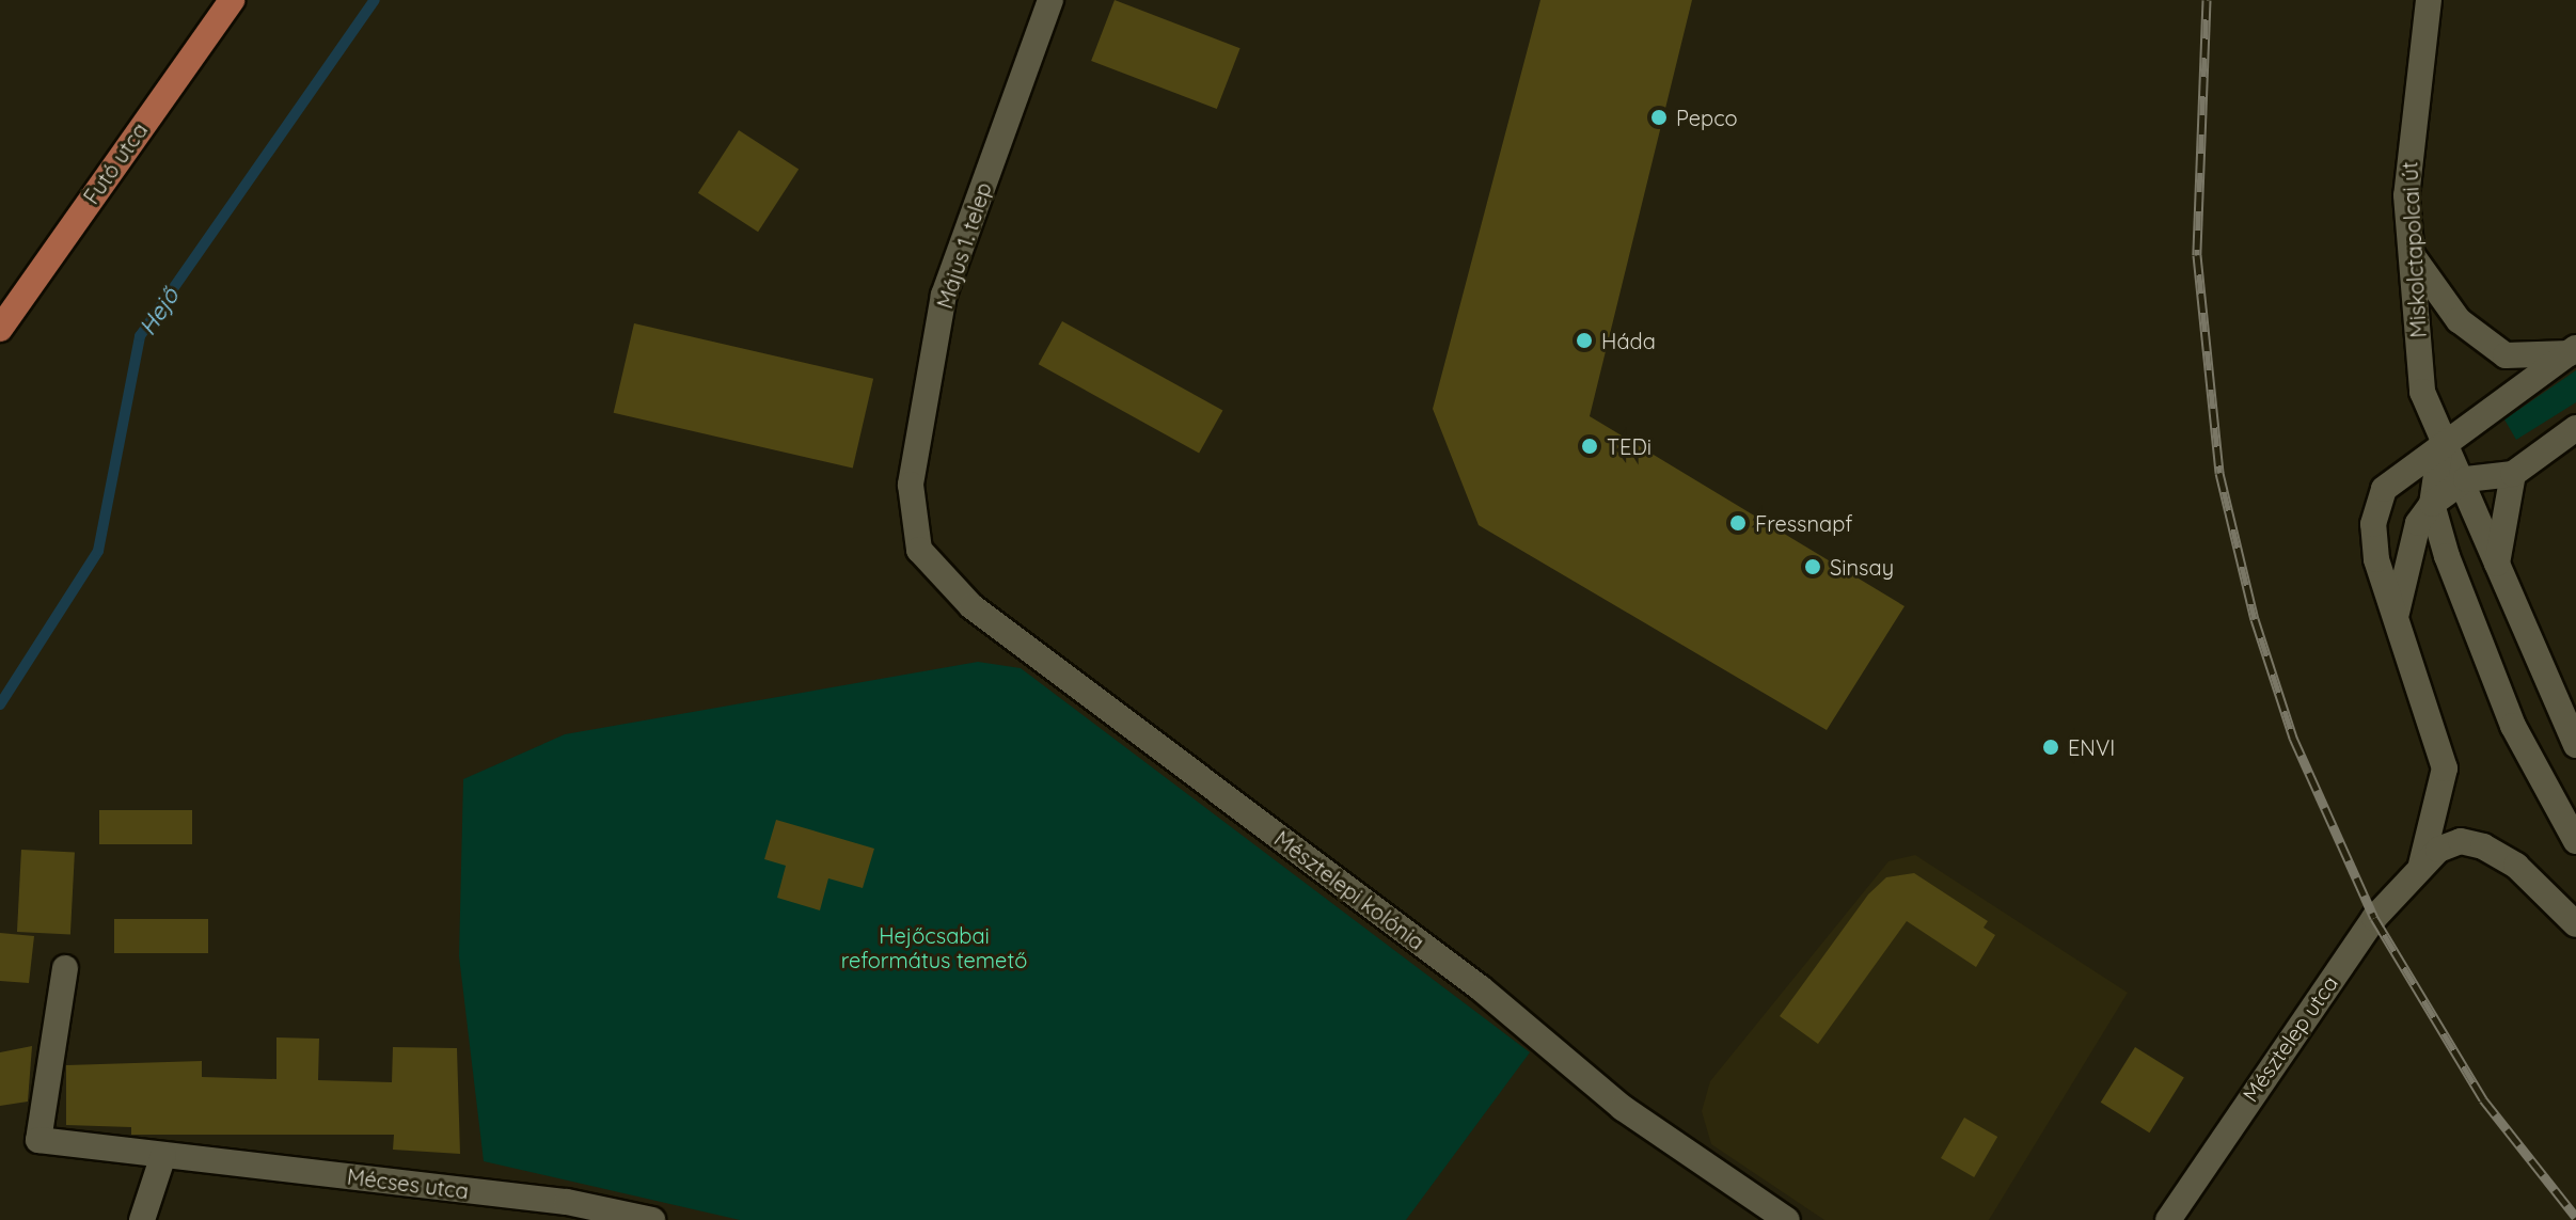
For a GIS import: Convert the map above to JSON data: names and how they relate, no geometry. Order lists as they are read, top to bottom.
{
  "streets": {
    "main road": ["Futó utca"],
    "street": [
      "Május 1. telep",
      "Miskolctapolcai út",
      "Mésztelepi kolónia",
      "Mésztelep utca",
      "Mécses utca"
    ]
  },
  "crossings": [
    ["Május 1. telep", "Mésztelepi kolónia"],
    ["Miskolctapolcai út", "Mésztelep utca"]
  ],
  "water": ["Hejő"],
  "parks": ["Hejőcsabai református temető"],
  "places": [
    "Pepco",
    "Háda",
    "TEDi",
    "Fressnapf",
    "Sinsay",
    "ENVI"
  ]
}
